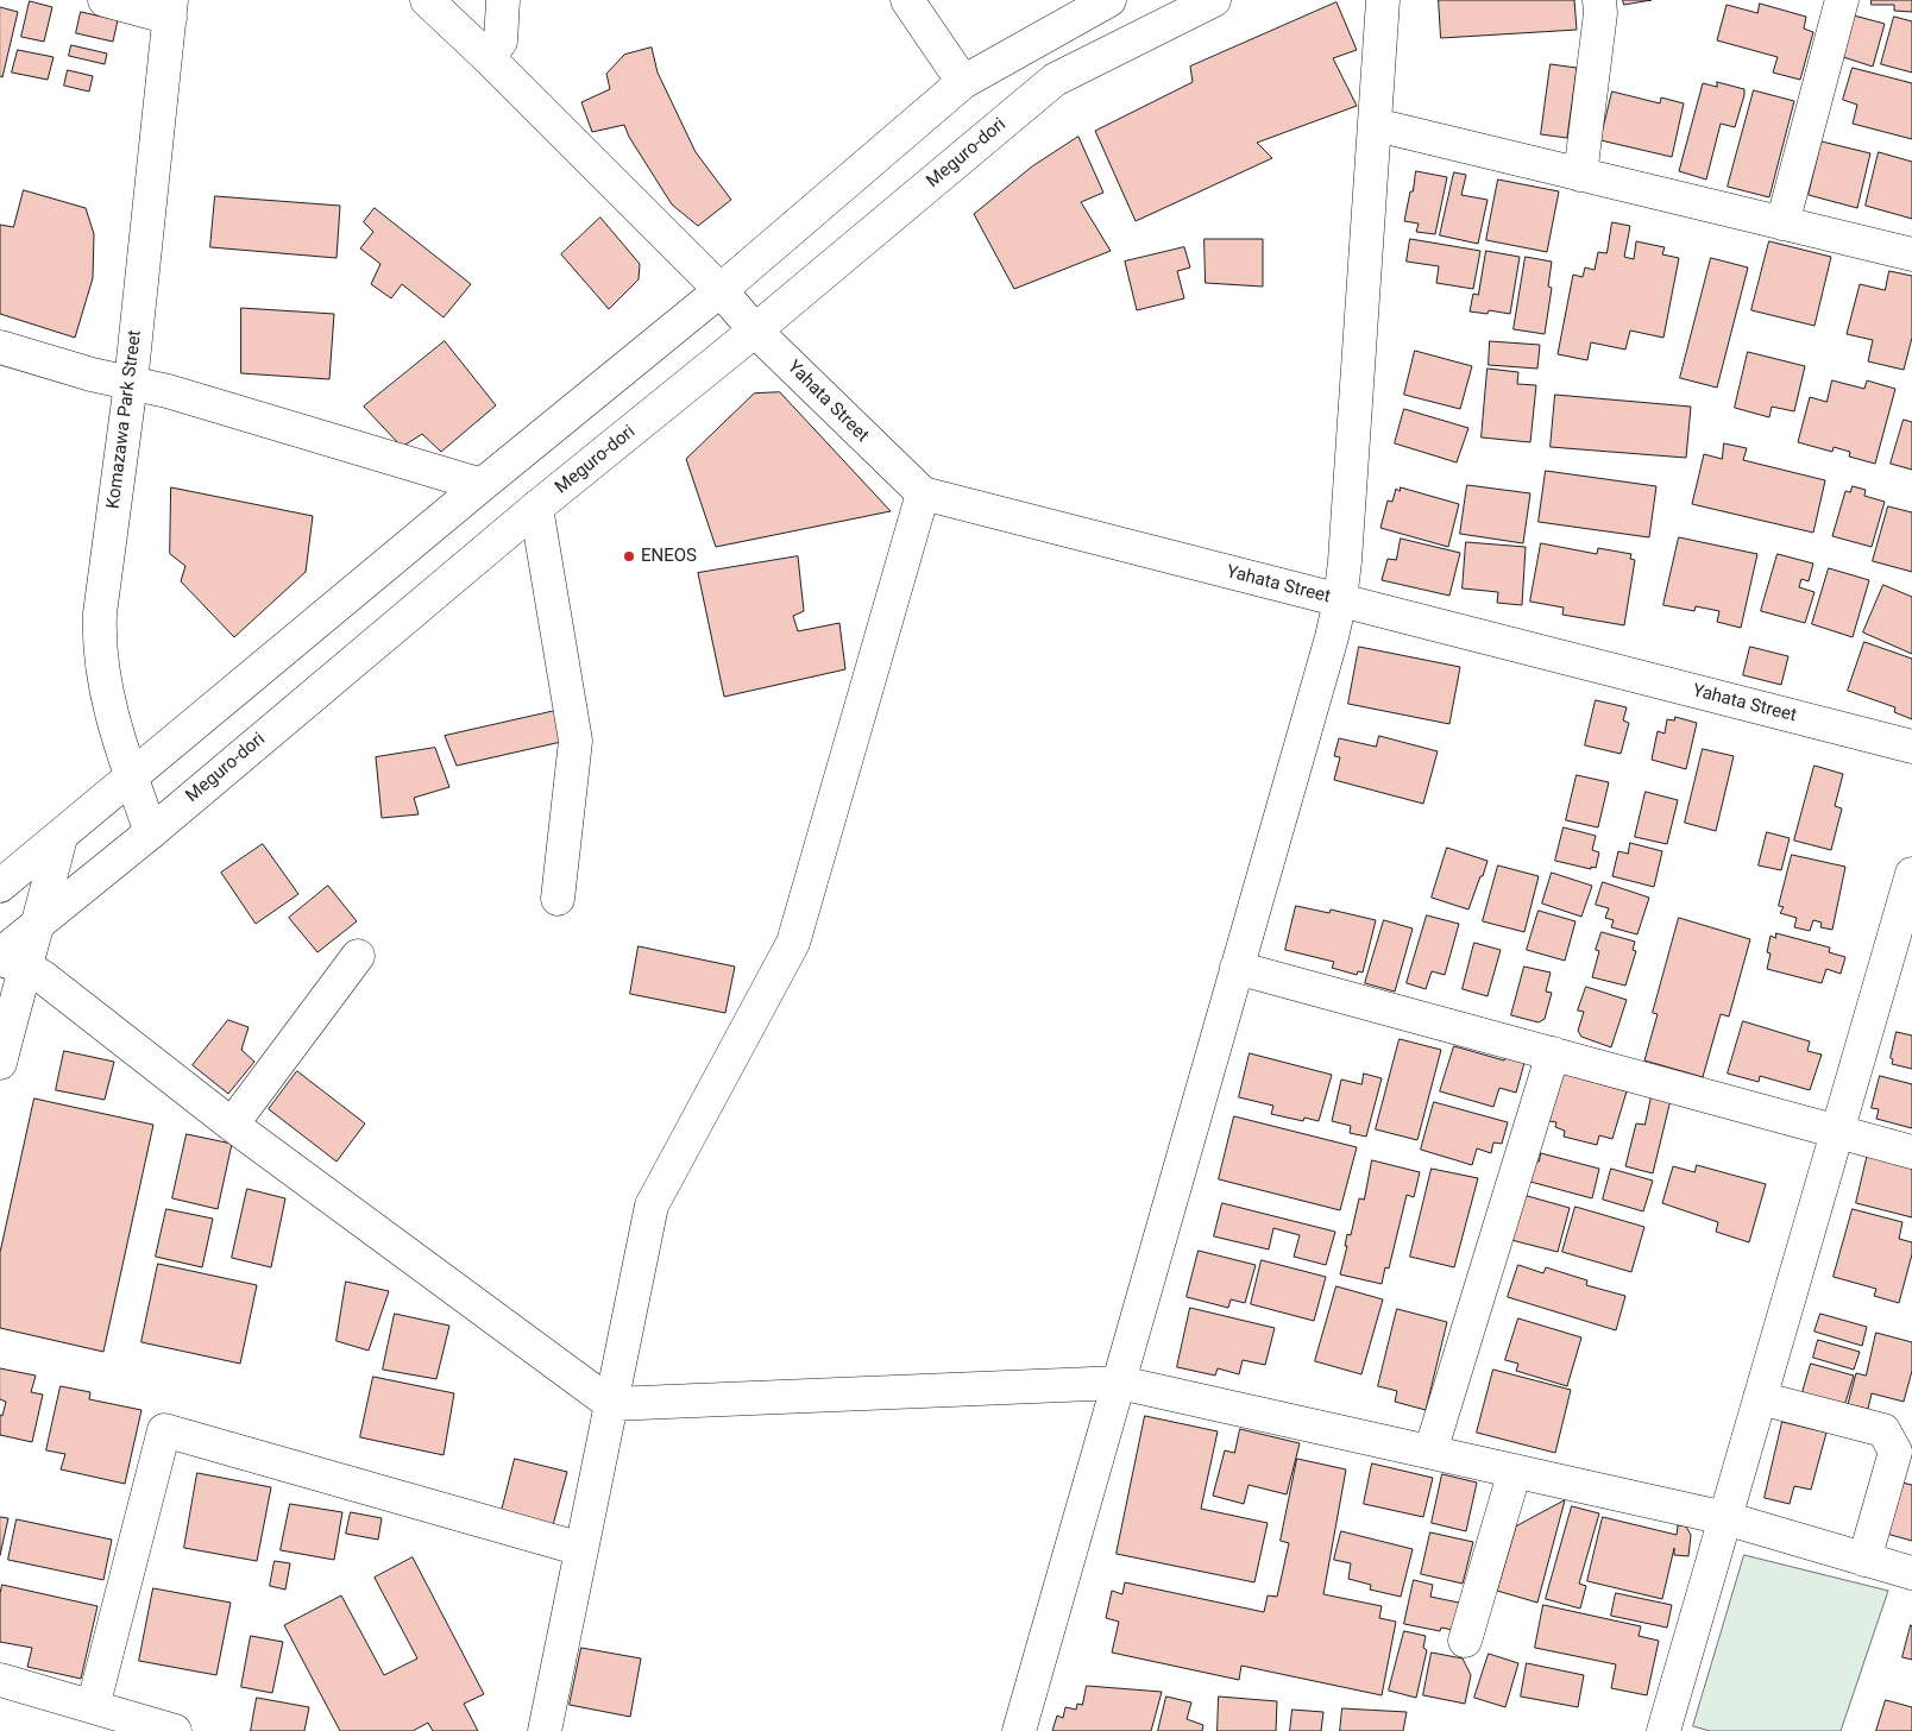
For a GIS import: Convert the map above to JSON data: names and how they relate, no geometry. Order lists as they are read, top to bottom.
{
  "streets": {
    "street": ["Meguro-dori", "Yahata Street", "Komazawa Park Street"]
  },
  "crossings": [
    ["Meguro-dori", "Yahata Street"],
    ["Meguro-dori", "Komazawa Park Street"]
  ],
  "places": ["ENEOS"]
}
